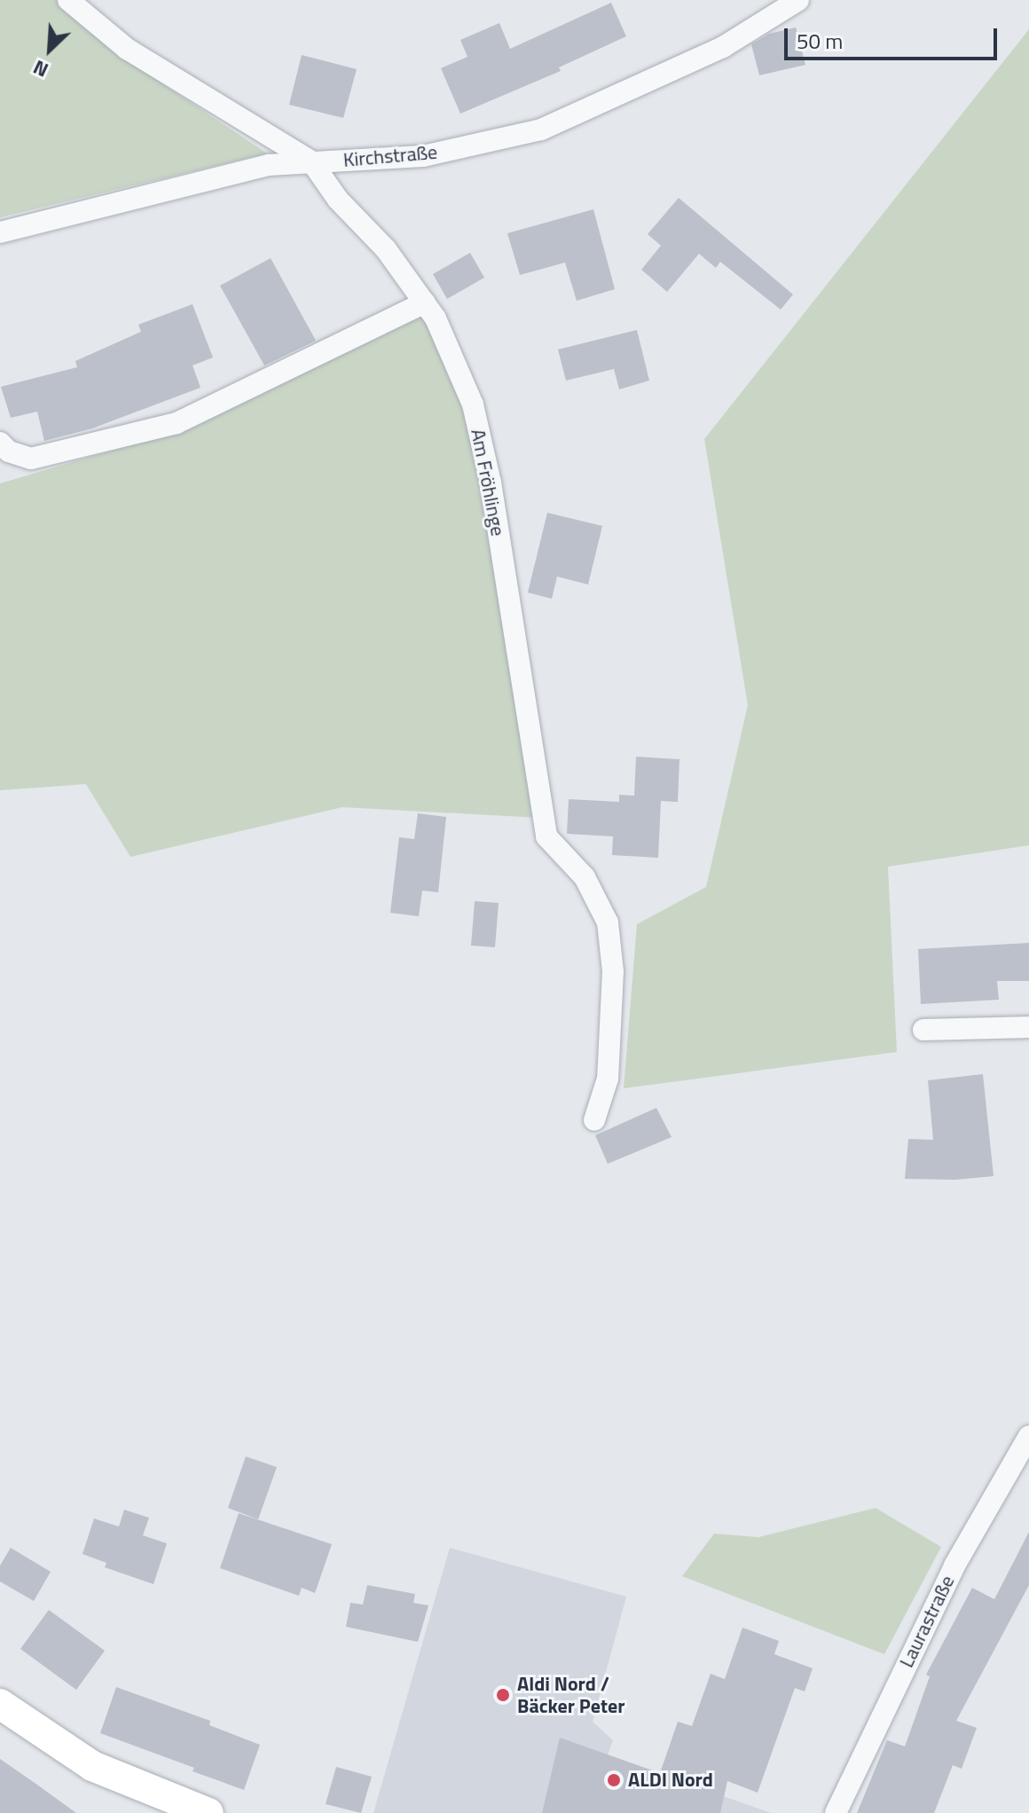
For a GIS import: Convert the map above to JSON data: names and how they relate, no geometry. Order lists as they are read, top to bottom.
{
  "streets": {
    "street": ["Kirchstraße", "Am Fröhlinge", "Laurastraße"]
  },
  "crossings": [
    ["Kirchstraße", "Am Fröhlinge"]
  ],
  "places": ["Aldi Nord / Bäcker Peter", "ALDI Nord"],
  "scale_bar": "50 m",
  "north": "bottom left"
}
